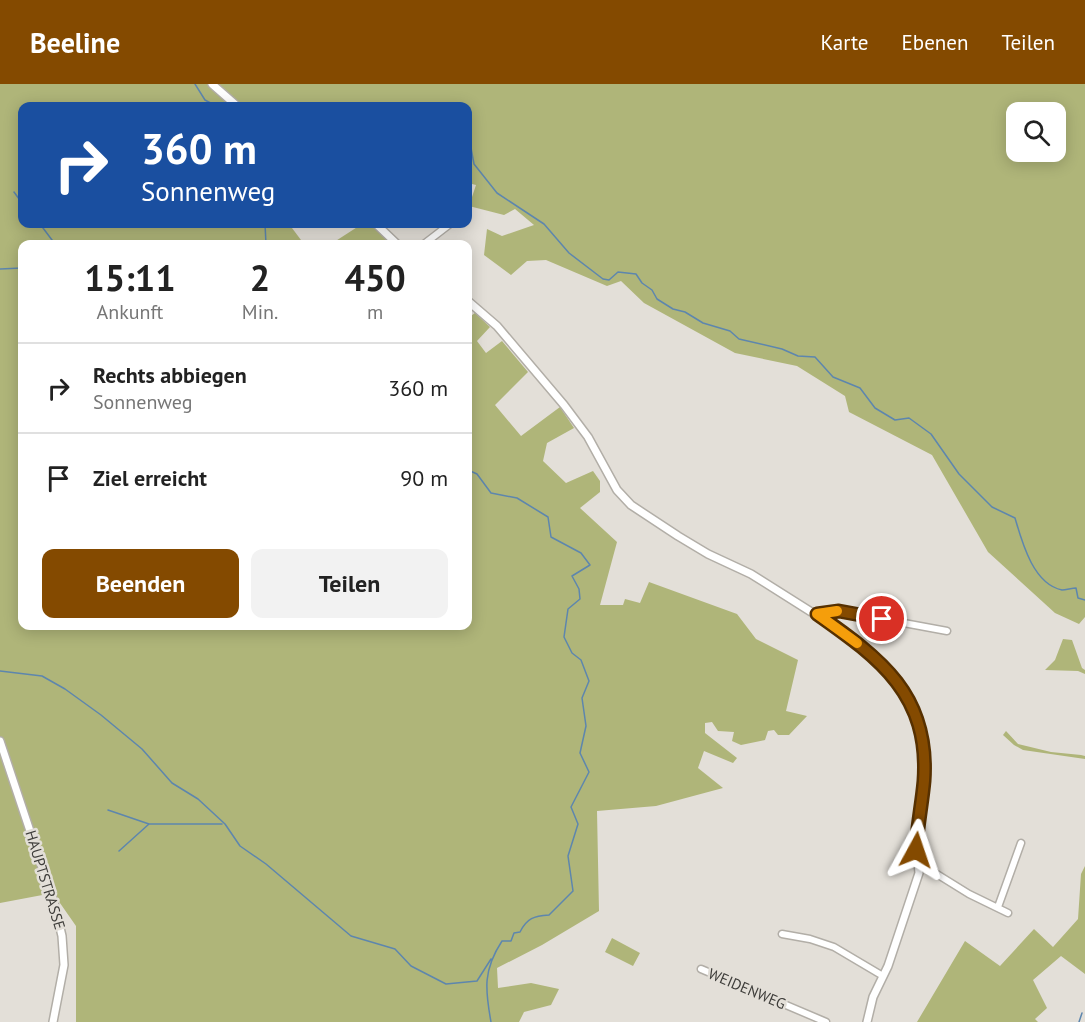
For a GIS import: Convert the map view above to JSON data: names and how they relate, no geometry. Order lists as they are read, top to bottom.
{
  "streets": {
    "street": ["HAUPTSTRASSE", "WEIDENWEG"]
  },
  "page": {
    "header": "Beeline",
    "nav": ["Karte", "Ebenen", "Teilen"],
    "turn": ["360 m", "Sonnenweg"],
    "eta": [
      "15:11",
      "Ankunft",
      "2",
      "Min.",
      "450",
      "m"
    ],
    "list": [
      {
        "name": "Rechts abbiegen",
        "note": "Sonnenweg",
        "value": "360 m"
      },
      {
        "name": "Ziel erreicht",
        "value": "90 m"
      }
    ],
    "buttons": ["Beenden", "Teilen"]
  }
}
